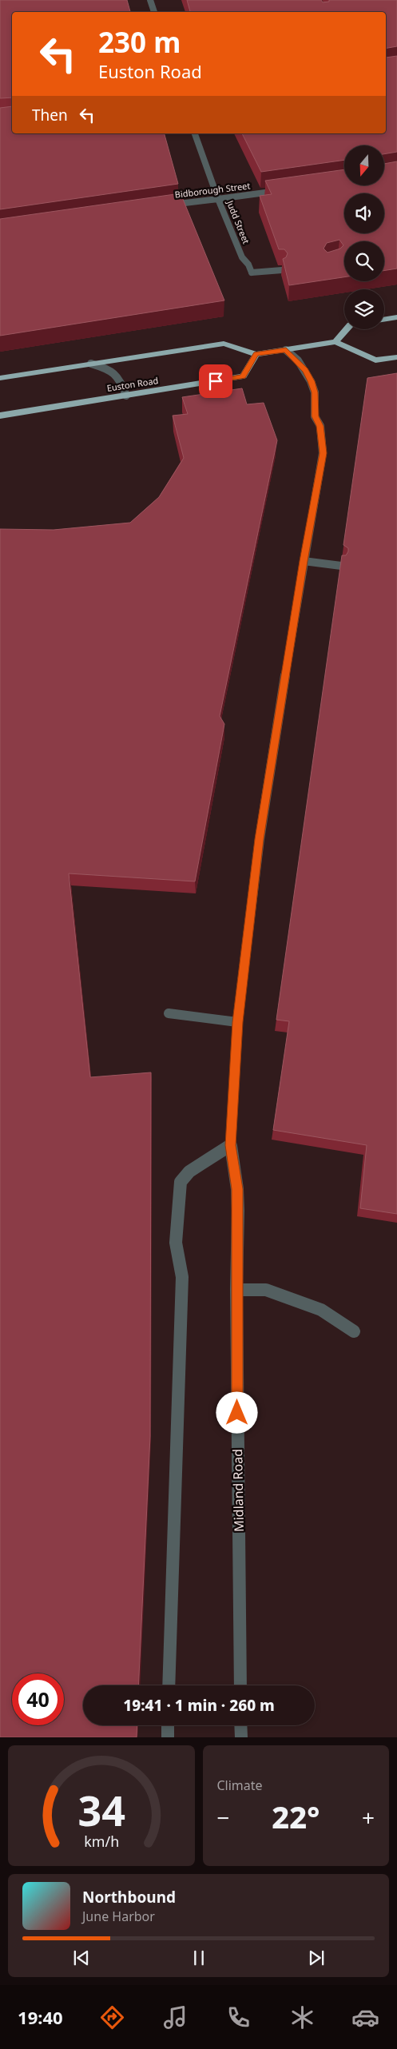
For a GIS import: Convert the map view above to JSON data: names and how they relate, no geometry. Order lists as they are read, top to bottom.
{
  "streets": {
    "highway": ["Euston Road"],
    "street": ["Bidborough Street", "Judd Street", "Midland Road"]
  },
  "crossings": [
    ["Bidborough Street", "Judd Street"]
  ],
  "north": "bottom",
  "page": {
    "turn": ["230 m", "Euston Road"],
    "then": "Then",
    "limit": "40",
    "trip": "19:41 · 1 min · 260 m",
    "tile": "Climate",
    "heat": ["−", "22°", "+"],
    "song": ["Northbound", "June Harbor"],
    "tabs": "19:40",
    "gauge": ["34", "km/h"]
  }
}
